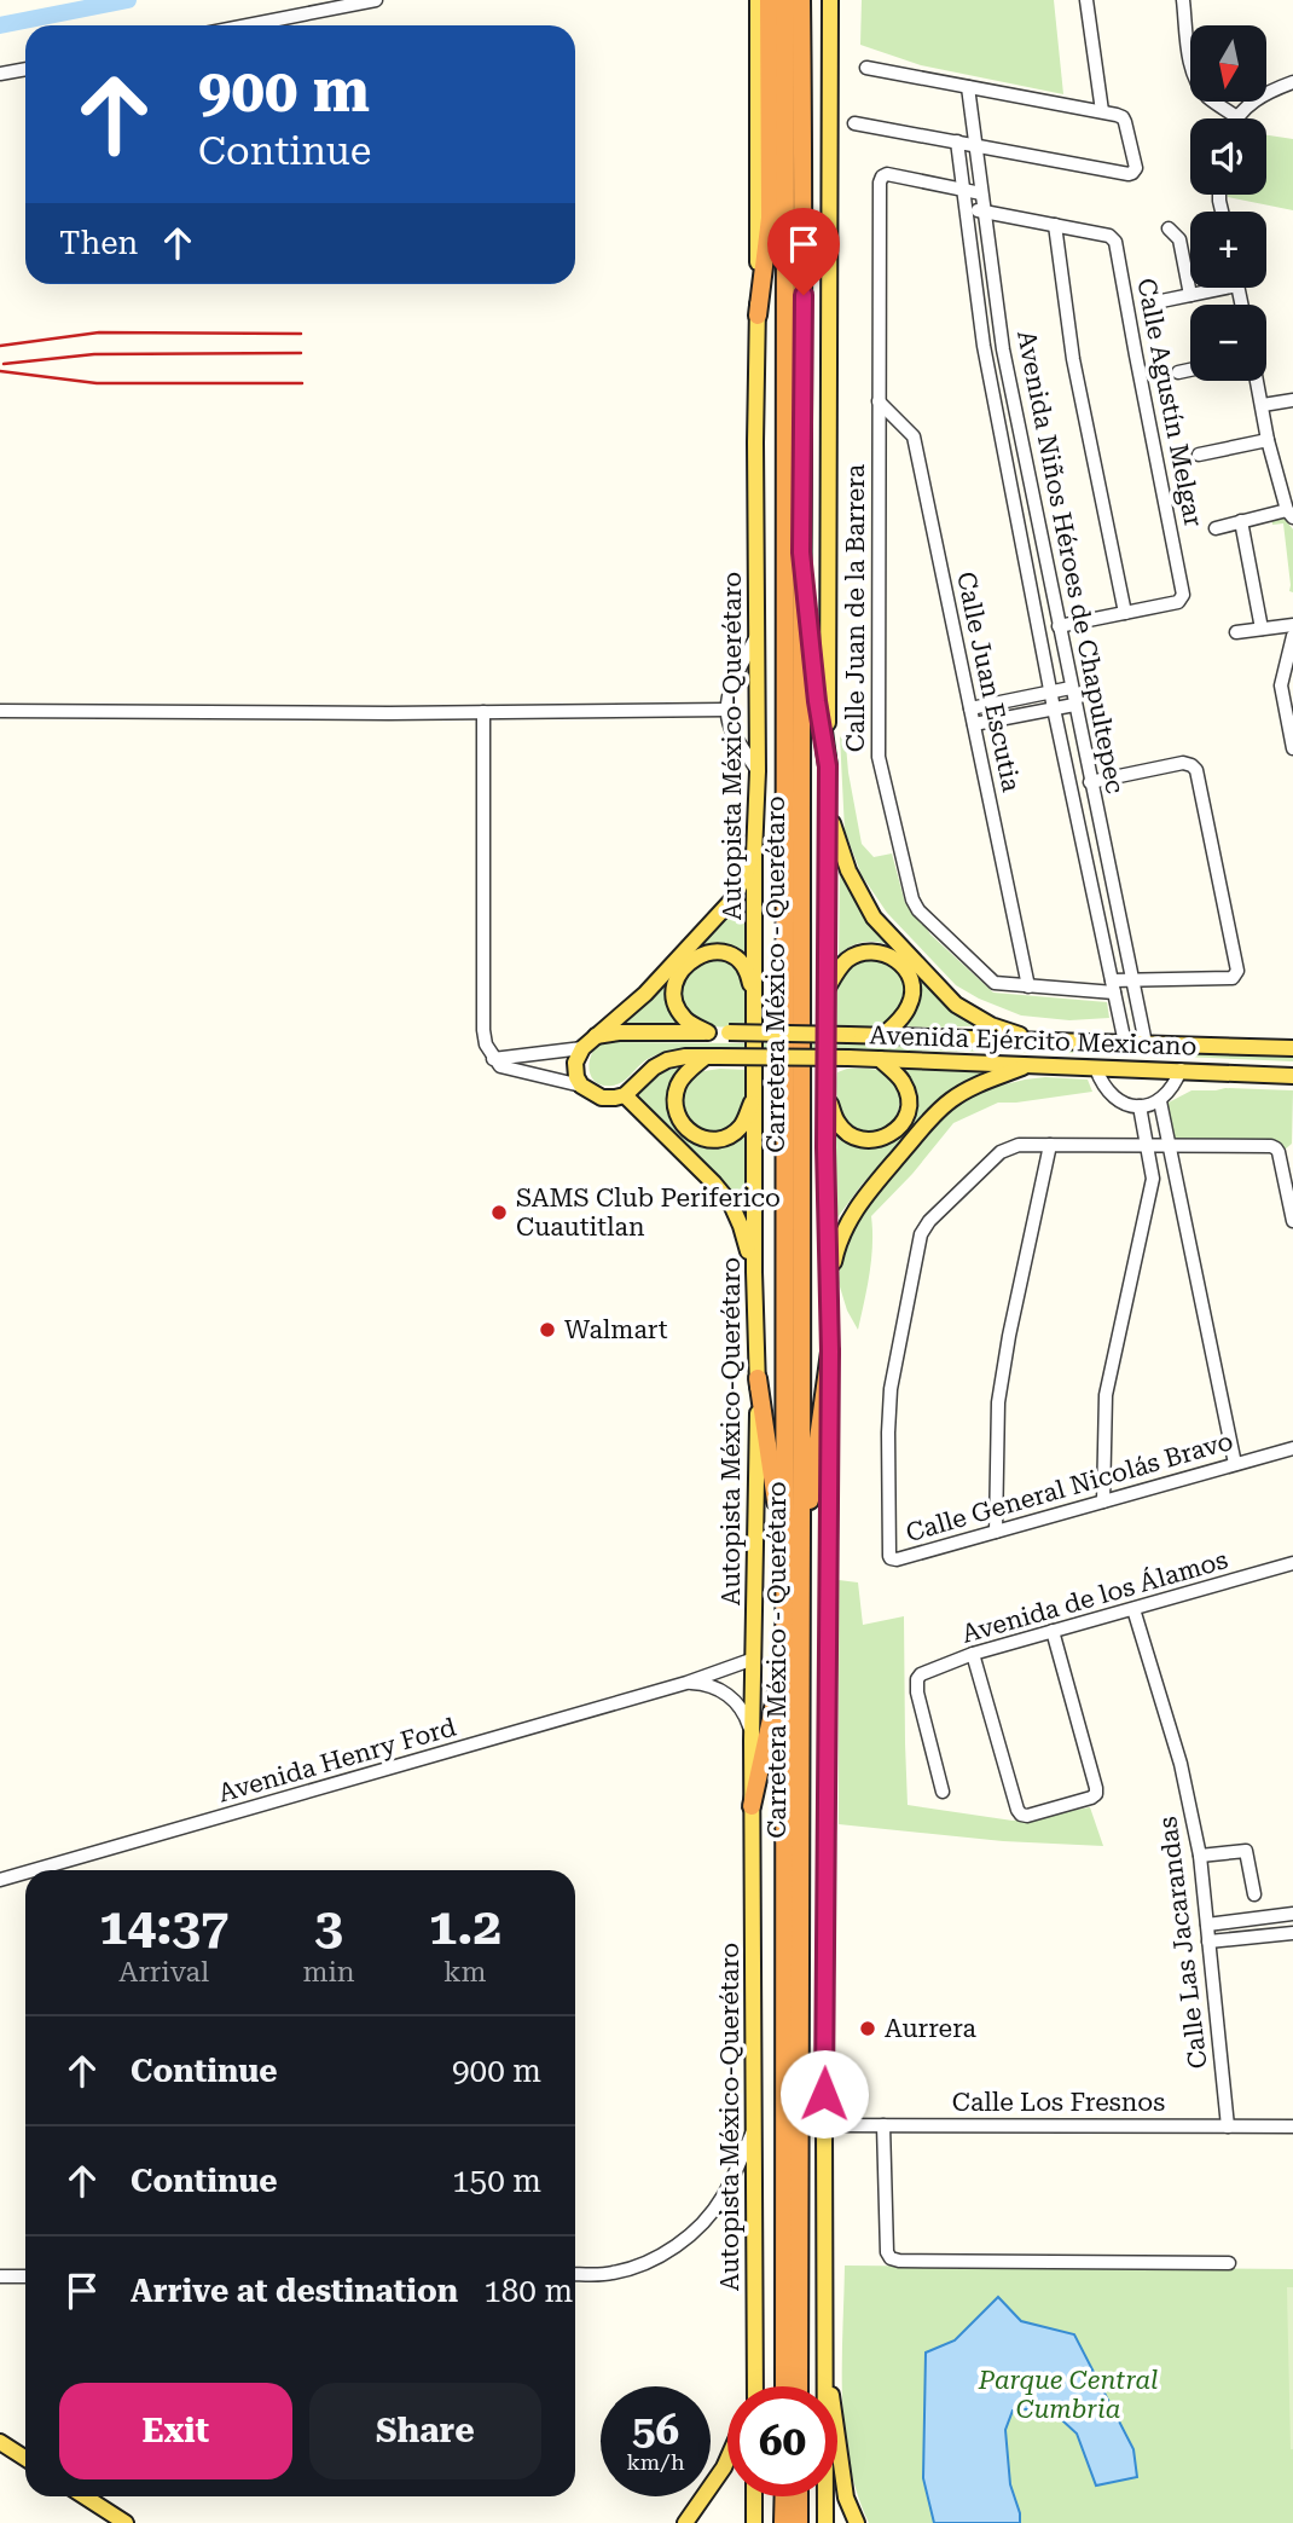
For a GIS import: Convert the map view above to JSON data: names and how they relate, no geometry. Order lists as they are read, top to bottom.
{
  "streets": {
    "highway": ["Carretera México - Querétaro"],
    "main road": ["Autopista México-Querétaro", "Avenida Ejército Mexicano"],
    "street": [
      "Calle Agustín Melgar",
      "Avenida Niños Héroes de Chapultepec",
      "Calle Juan de la Barrera",
      "Calle Juan Escutia",
      "Calle General Nicolás Bravo",
      "Avenida de los Álamos",
      "Avenida Henry Ford",
      "Calle Las Jacarandas",
      "Calle Los Fresnos"
    ]
  },
  "crossings": [
    ["Calle Agustín Melgar", "Avenida Niños Héroes de Chapultepec"],
    ["Avenida Niños Héroes de Chapultepec", "Calle Juan de la Barrera"],
    ["Avenida Niños Héroes de Chapultepec", "Avenida Ejército Mexicano"],
    ["Calle Juan de la Barrera", "Calle Juan Escutia"],
    ["Autopista México-Querétaro", "Avenida Henry Ford"],
    ["Avenida de los Álamos", "Calle Las Jacarandas"],
    ["Calle Las Jacarandas", "Calle Los Fresnos"]
  ],
  "parks": ["Parque Central Cumbria"],
  "places": ["SAMS Club Periferico Cuautitlan", "Walmart", "Aurrera"],
  "north": "bottom",
  "page": {
    "map_buttons": ["+", "−"],
    "turn": ["900 m", "Continue"],
    "then": "Then",
    "eta": [
      "14:37",
      "Arrival",
      "3",
      "min",
      "1.2",
      "km"
    ],
    "list": [
      {
        "name": "Continue",
        "value": "900 m"
      },
      {
        "name": "Continue",
        "value": "150 m"
      },
      {
        "name": "Arrive at destination",
        "value": "180 m"
      }
    ],
    "buttons": ["Exit", "Share"],
    "speed": "56 km/h",
    "limit": "60"
  }
}
